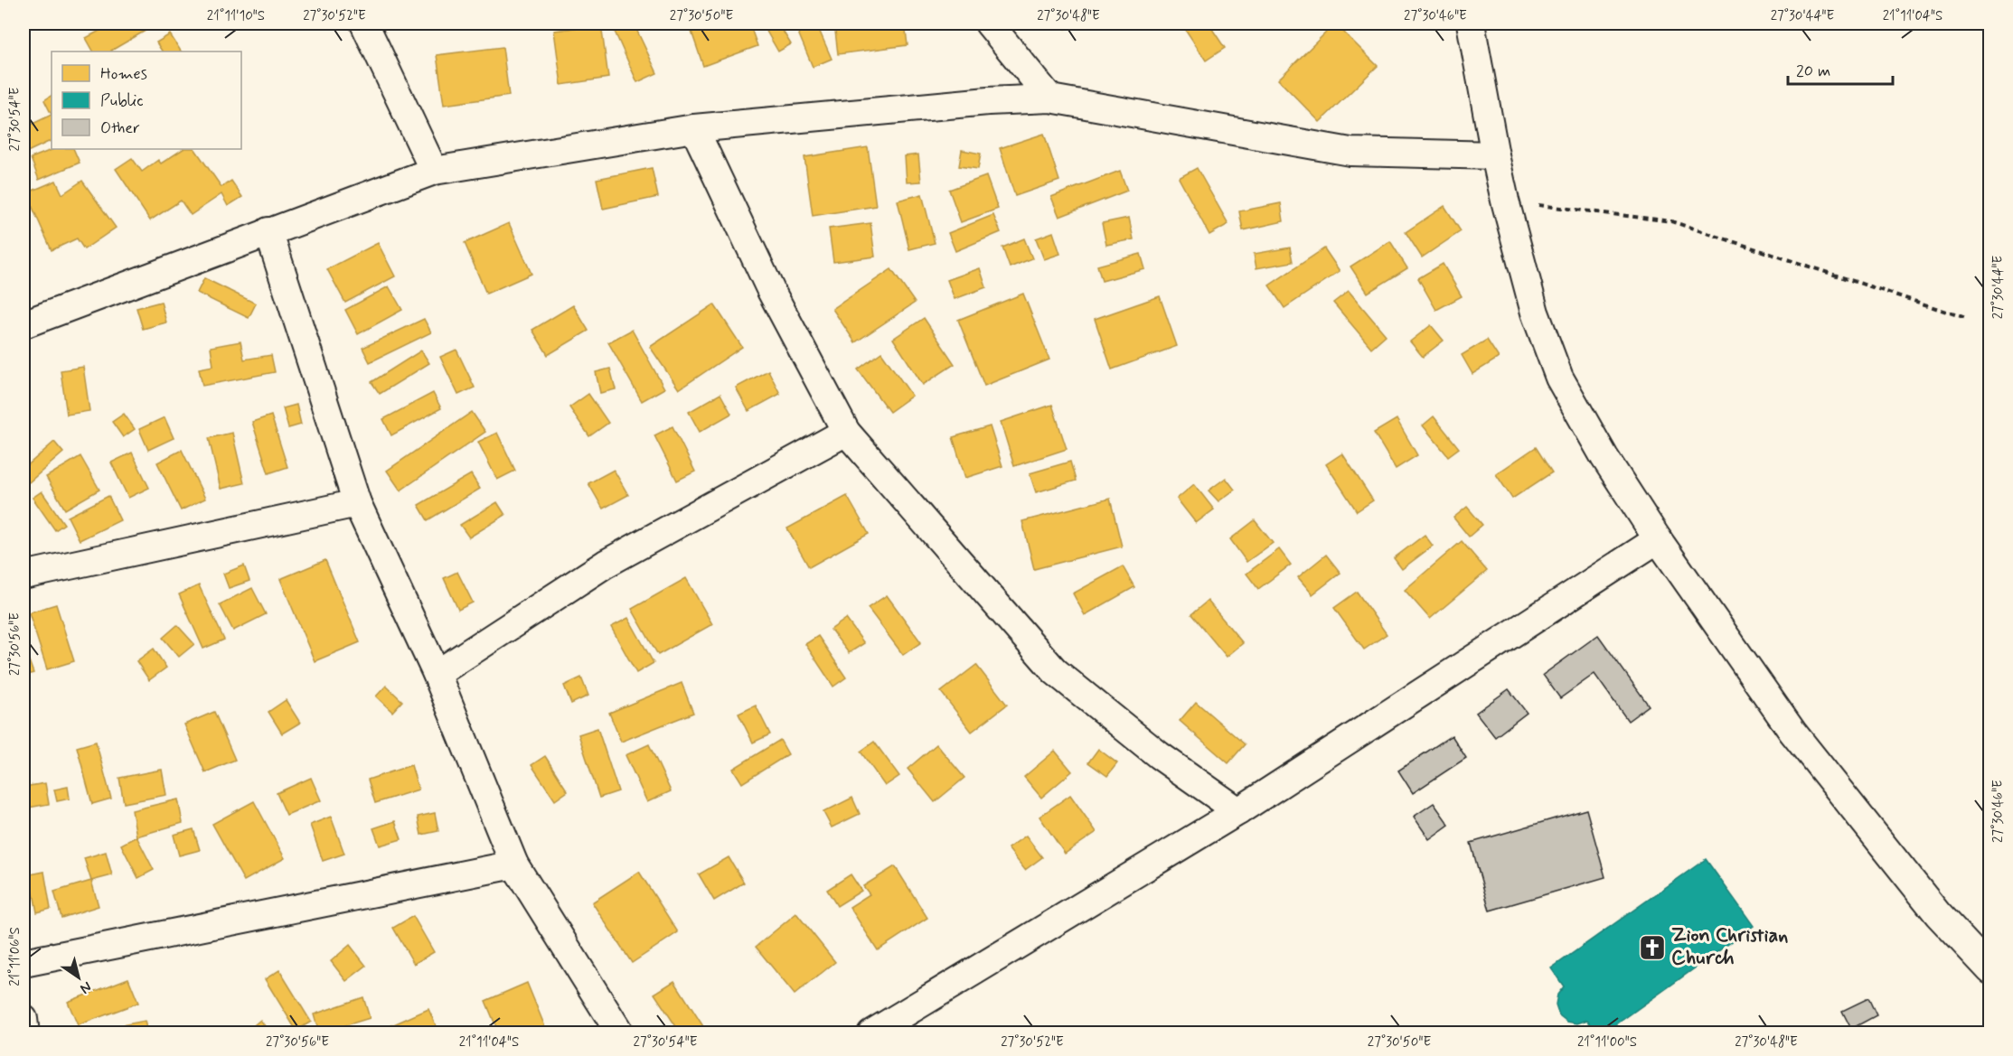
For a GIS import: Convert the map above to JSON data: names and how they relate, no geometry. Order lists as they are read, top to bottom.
{
  "places": {
    "church": ["Zion Christian Church"]
  },
  "legend": ["Homes", "Public", "Other"],
  "scale_bar": "20 m",
  "north": "bottom right",
  "coordinates": [
    "21°11'10\"S",
    "27°30'52\"E",
    "27°30'50\"E",
    "27°30'48\"E",
    "27°30'46\"E",
    "27°30'44\"E",
    "21°11'04\"S",
    "27°30'54\"E",
    "27°30'56\"E",
    "21°11'06\"S",
    "21°11'00\"S"
  ]
}
